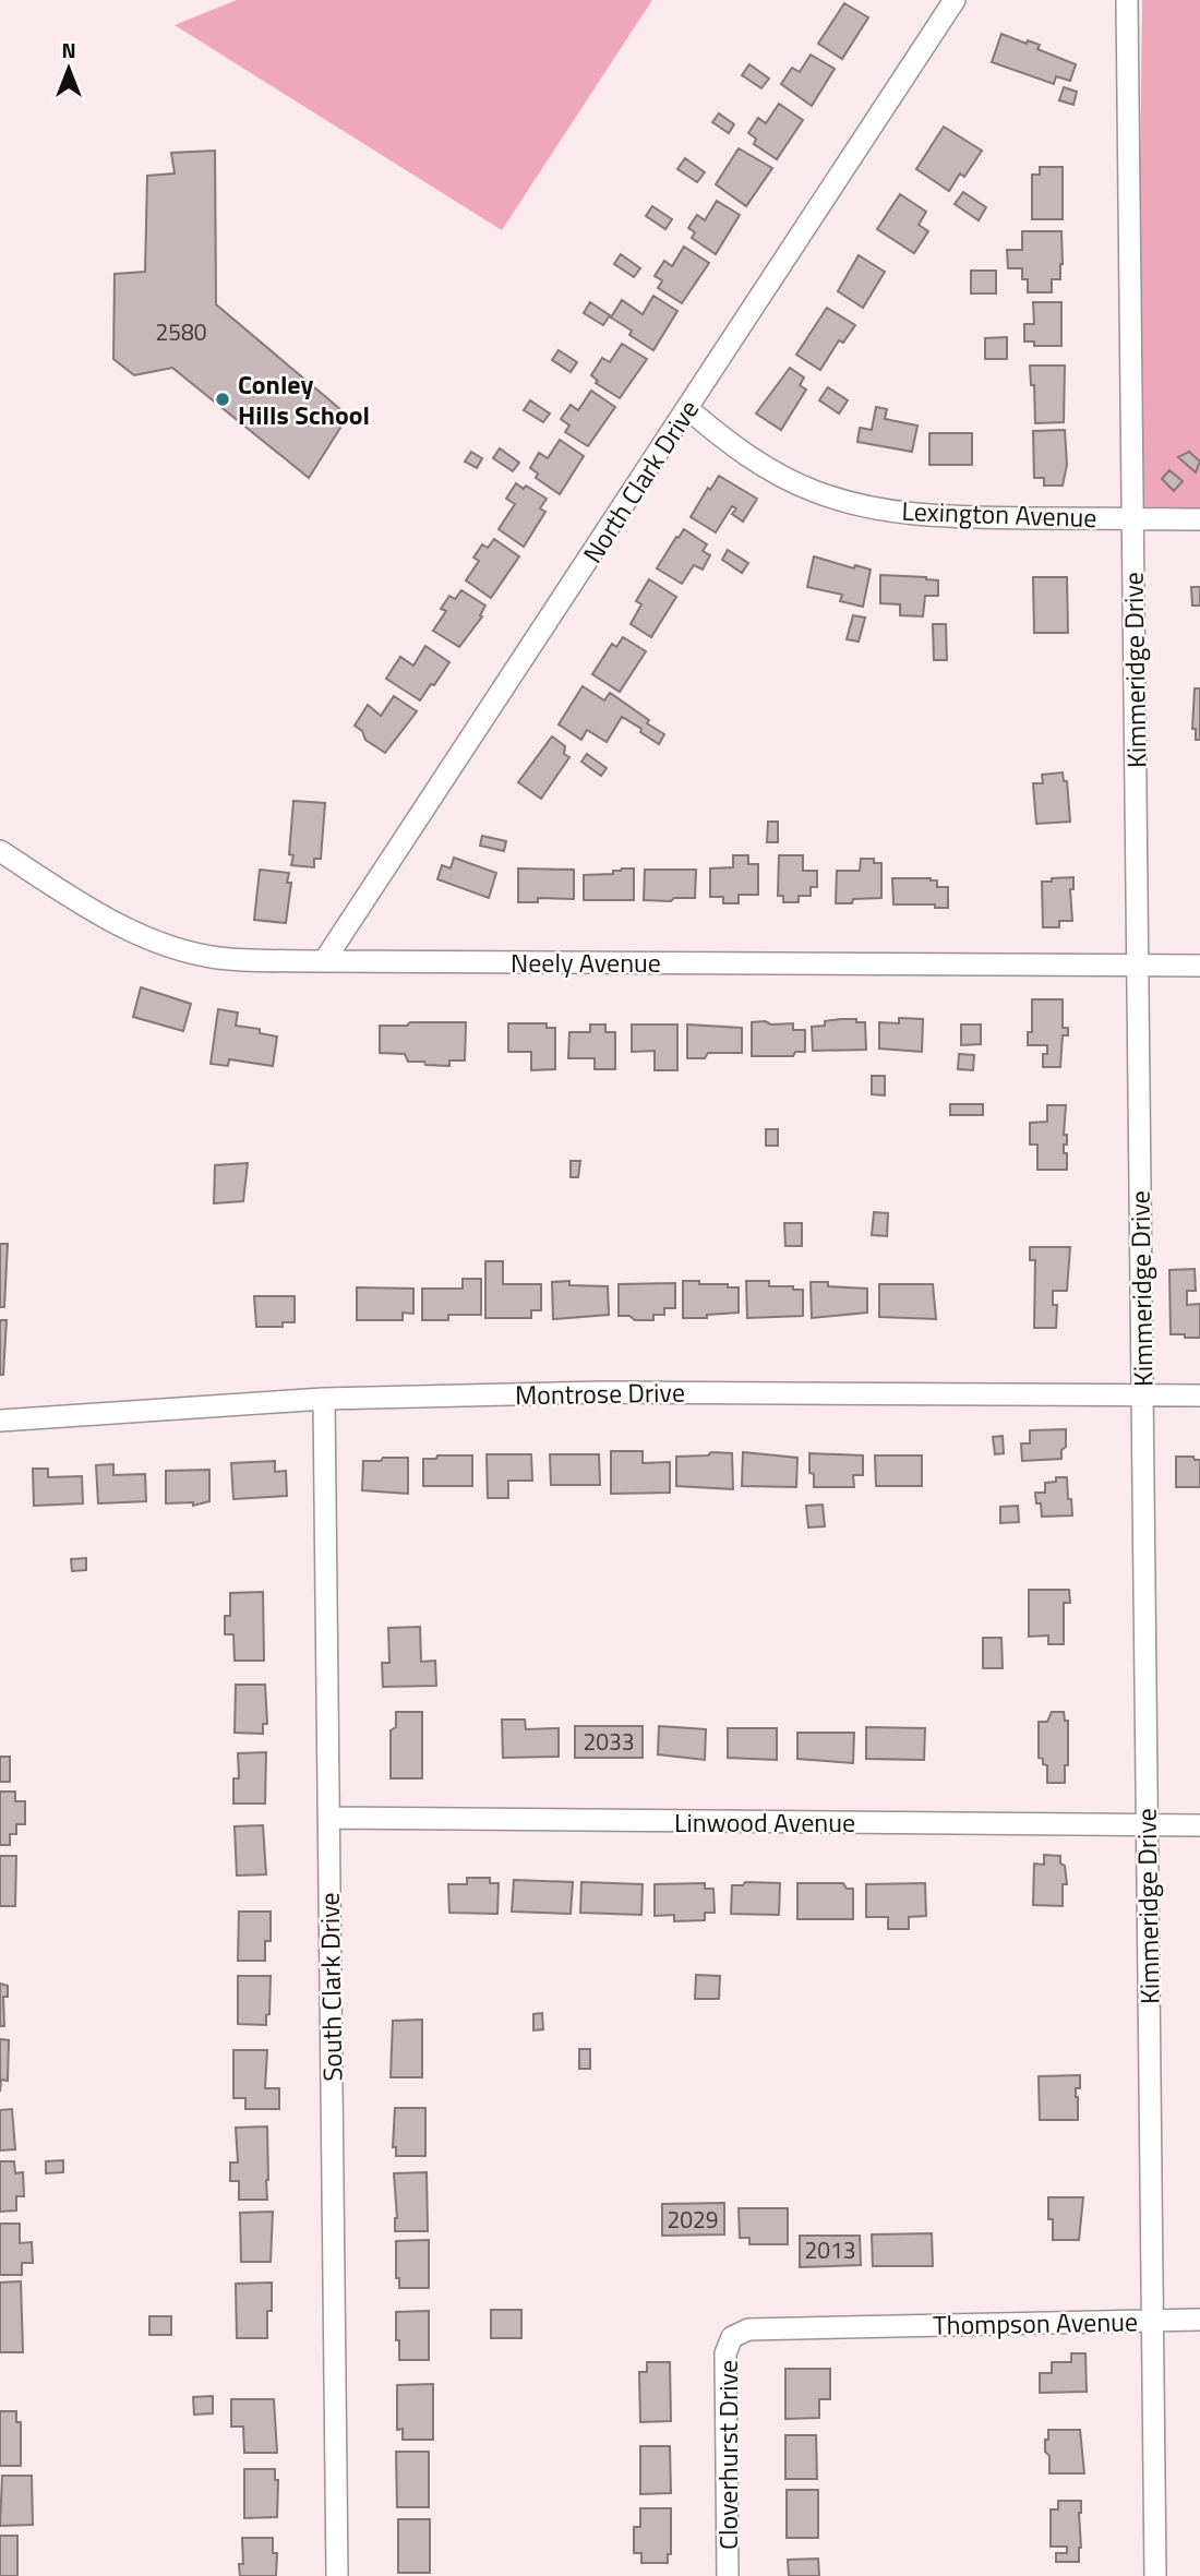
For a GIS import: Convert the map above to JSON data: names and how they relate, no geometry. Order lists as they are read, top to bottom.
{
  "streets": {
    "street": [
      "North Clark Drive",
      "Lexington Avenue",
      "Kimmeridge Drive",
      "Neely Avenue",
      "Montrose Drive",
      "Linwood Avenue",
      "South Clark Drive",
      "Thompson Avenue",
      "Cloverhurst Drive"
    ]
  },
  "crossings": [
    ["North Clark Drive", "Lexington Avenue"],
    ["North Clark Drive", "Neely Avenue"],
    ["Lexington Avenue", "Kimmeridge Drive"],
    ["Kimmeridge Drive", "Neely Avenue"],
    ["Kimmeridge Drive", "Montrose Drive"],
    ["Kimmeridge Drive", "Linwood Avenue"],
    ["Kimmeridge Drive", "Thompson Avenue"],
    ["Montrose Drive", "South Clark Drive"],
    ["Linwood Avenue", "South Clark Drive"],
    ["Thompson Avenue", "Cloverhurst Drive"]
  ],
  "places": ["Conley Hills School"],
  "house_numbers": [
    "2580",
    "2033",
    "2029",
    "2013"
  ],
  "north": "top"
}
